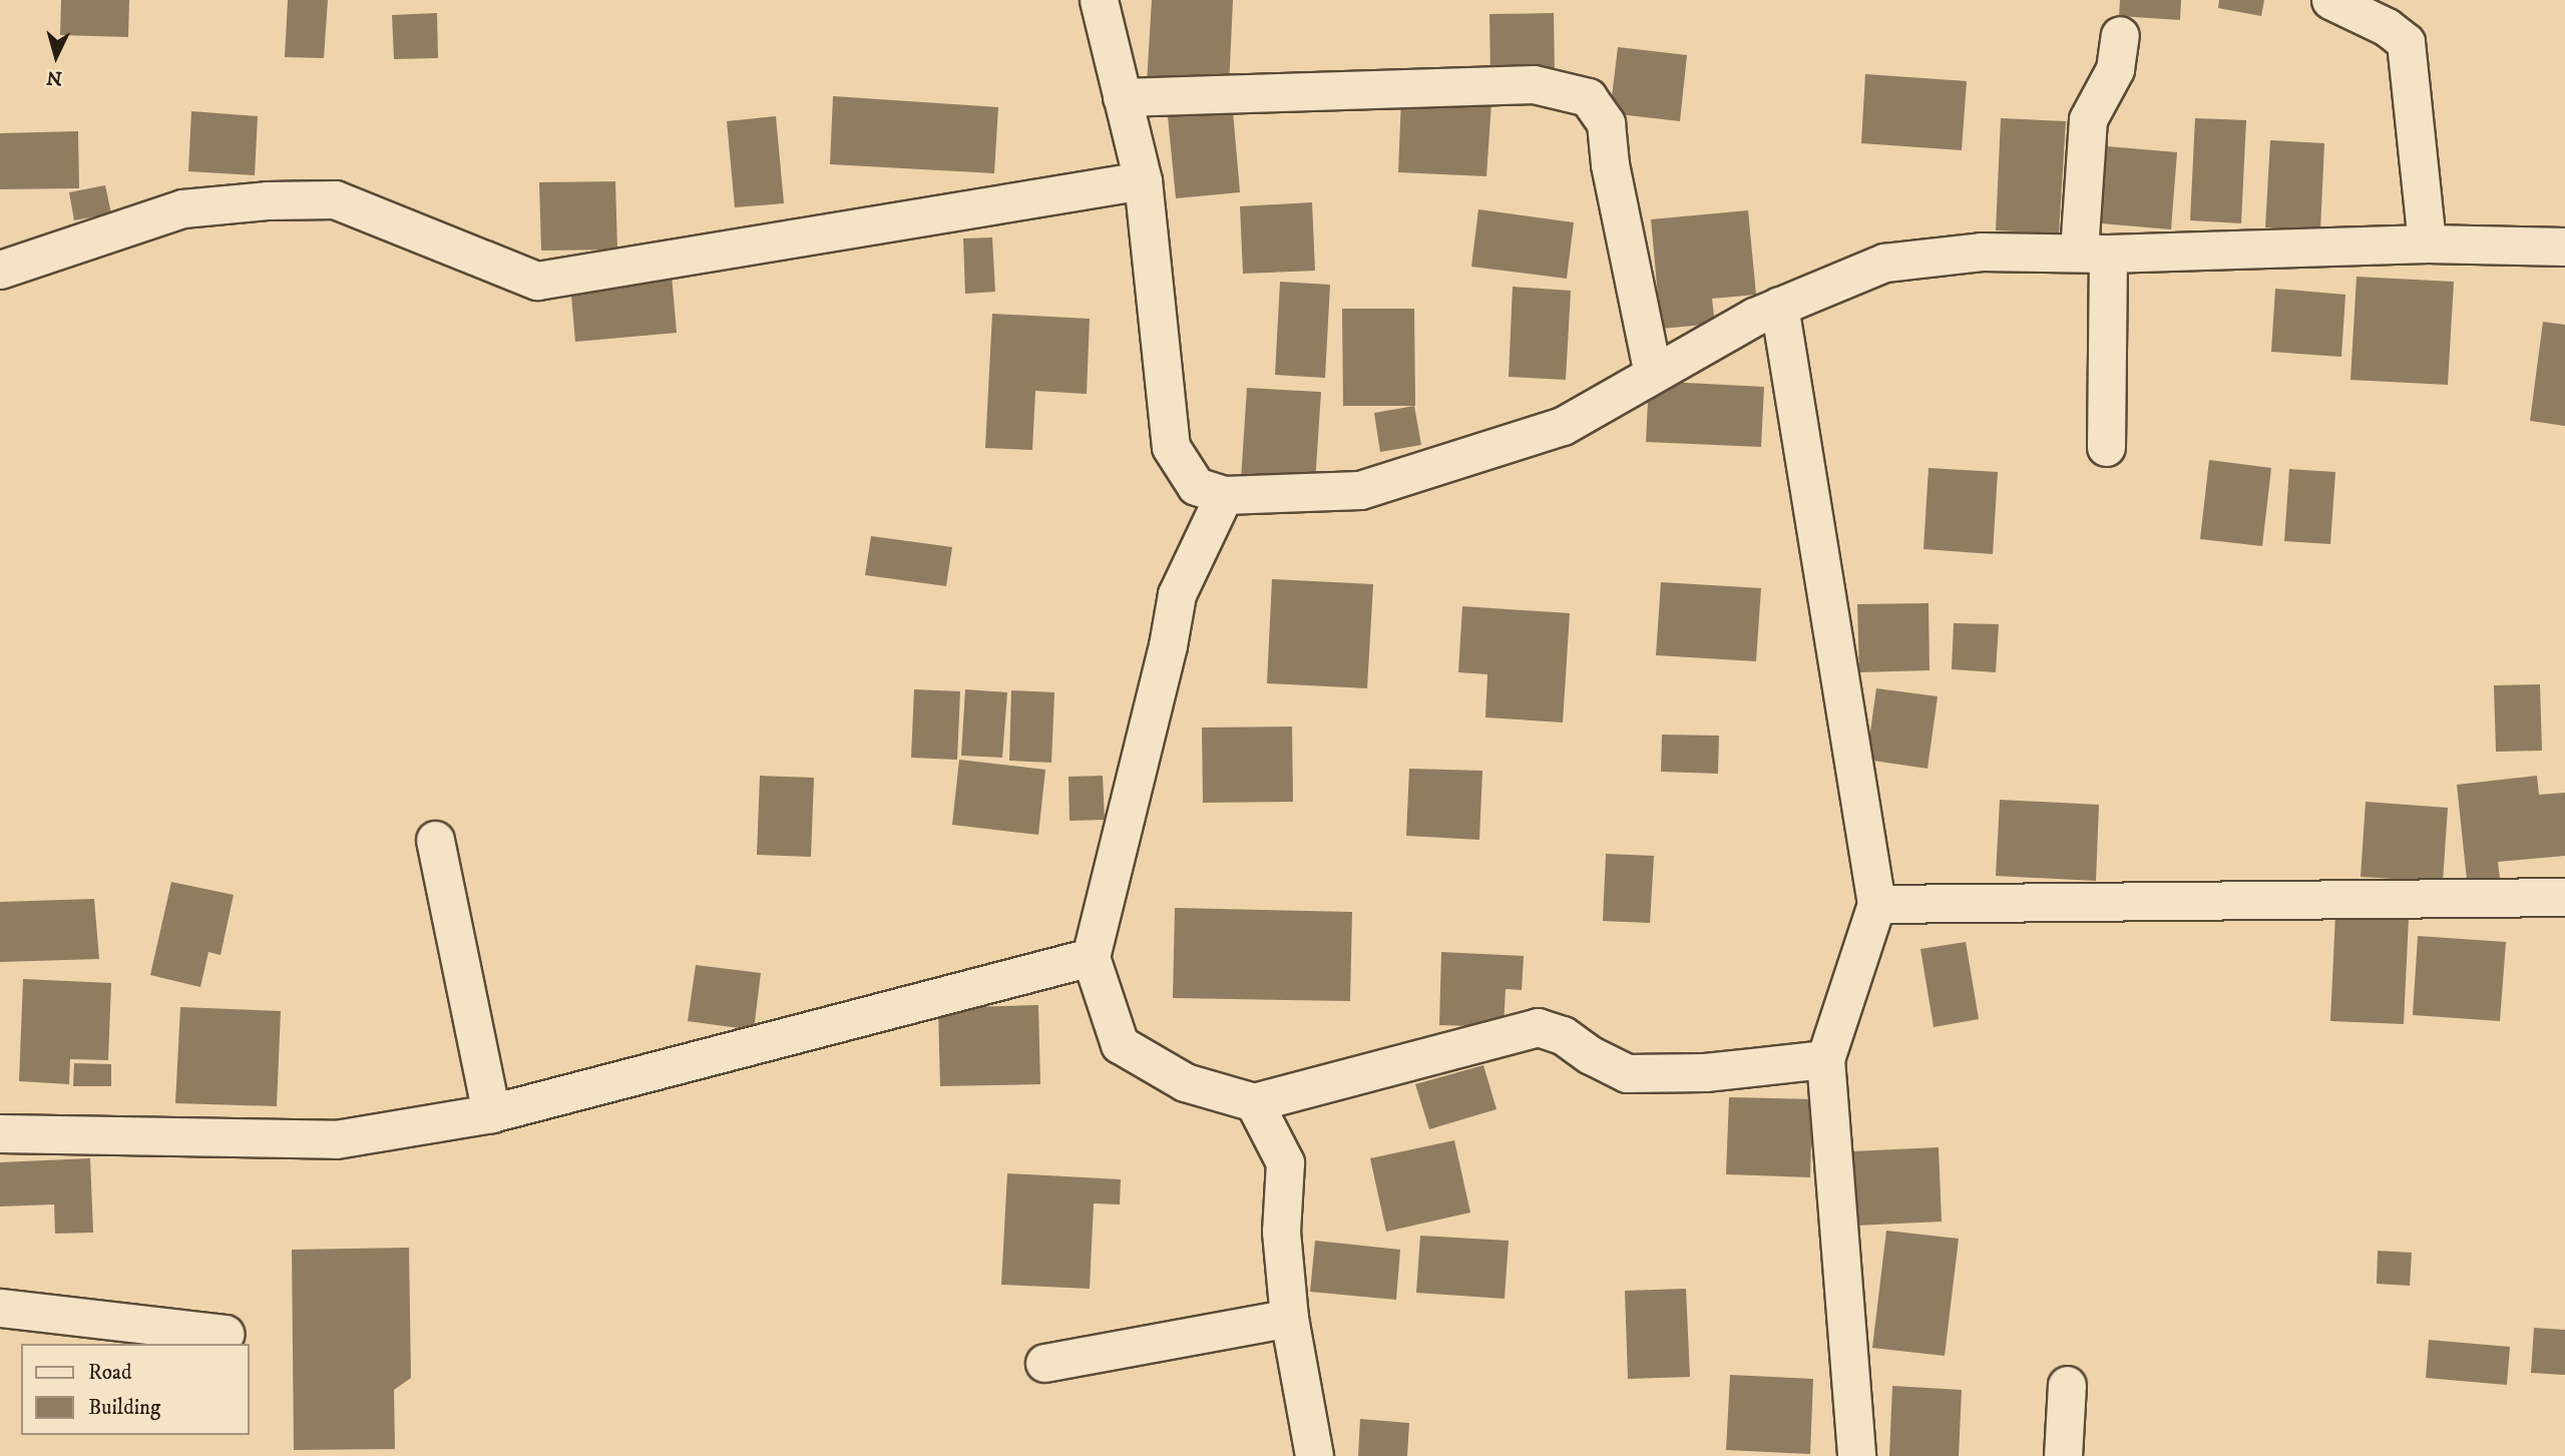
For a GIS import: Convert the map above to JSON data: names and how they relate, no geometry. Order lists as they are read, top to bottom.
{
  "legend": ["Road", "Building"],
  "north": "bottom"
}
